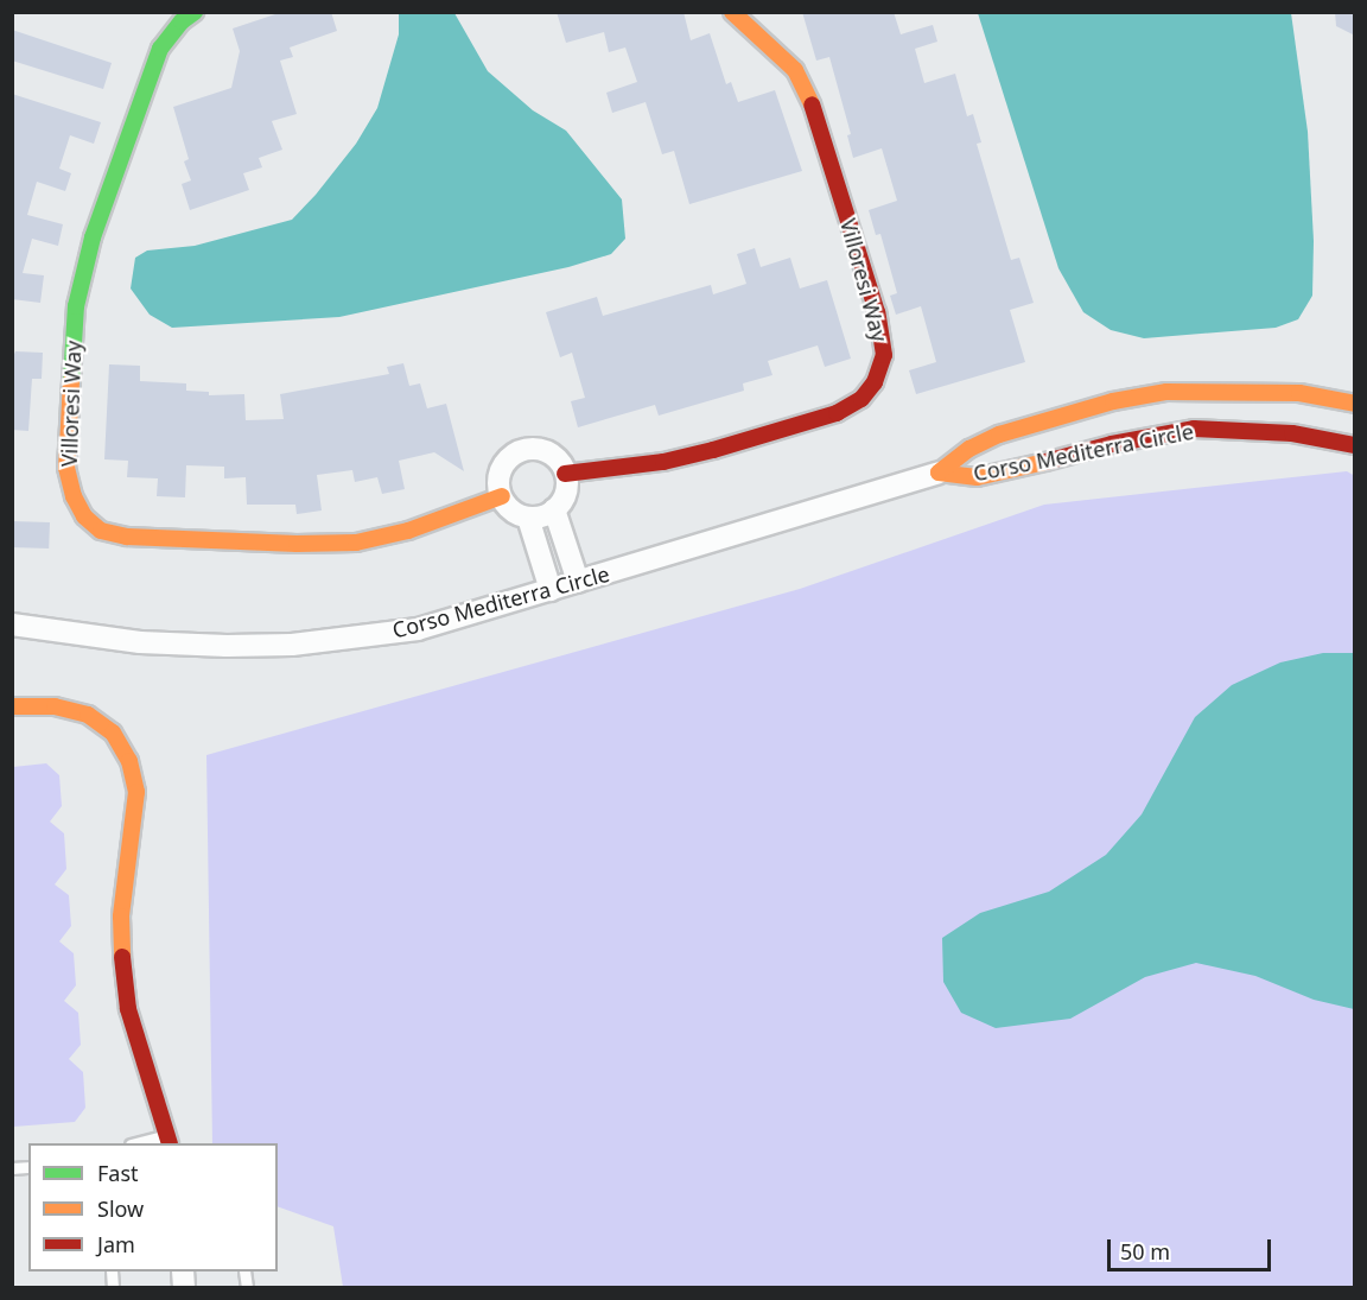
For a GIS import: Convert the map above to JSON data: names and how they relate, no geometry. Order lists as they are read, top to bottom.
{
  "streets": {
    "street": ["Villoresi Way", "Corso Mediterra Circle"]
  },
  "legend": ["Fast", "Slow", "Jam"],
  "scale_bar": "50 m"
}
